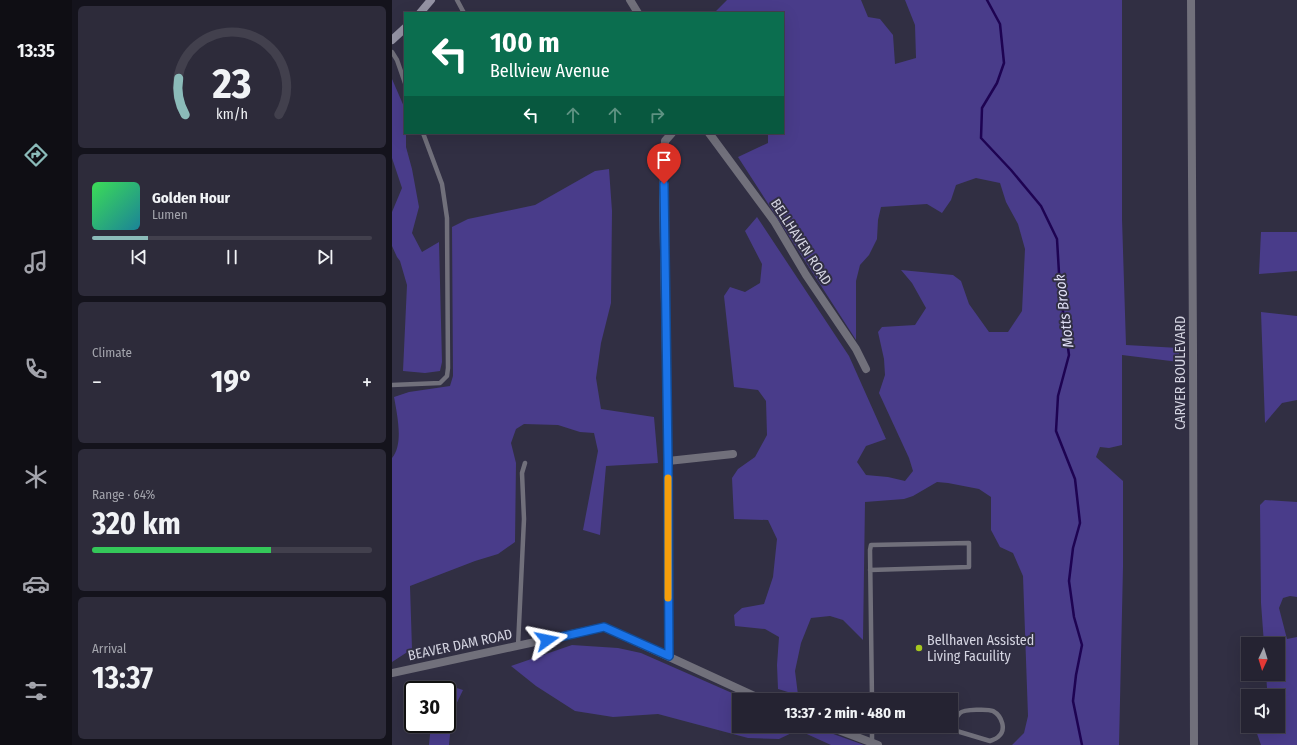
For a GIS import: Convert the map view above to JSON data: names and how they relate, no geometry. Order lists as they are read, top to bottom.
{
  "streets": {
    "street": ["BELLHAVEN ROAD", "CARVER BOULEVARD", "BEAVER DAM ROAD"]
  },
  "water": ["Motts Brook"],
  "places": ["Bellhaven Assisted Living Facuility"],
  "north": "bottom",
  "page": {
    "tabs": "13:35",
    "turn": ["100 m", "Bellview Avenue"],
    "song": ["Golden Hour", "Lumen"],
    "tile": [
      "Climate",
      ["Range · 64%", "320 km"],
      ["Arrival", "13:37"]
    ],
    "heat": ["−", "19°", "+"],
    "limit": "30",
    "trip": "13:37 · 2 min · 480 m",
    "gauge": ["23", "km/h"]
  }
}
